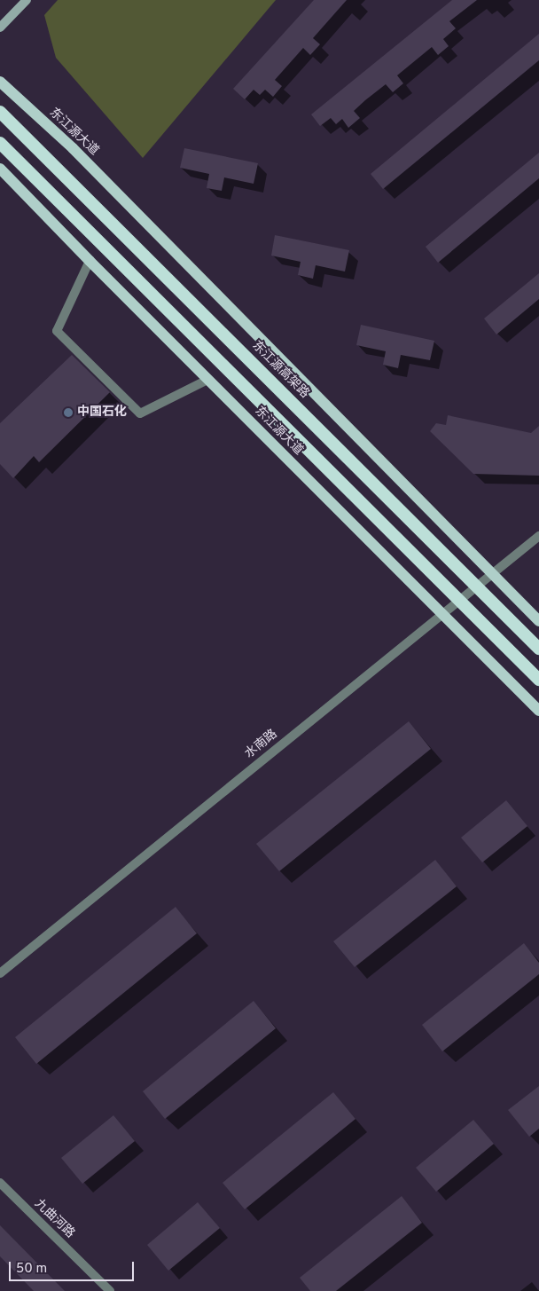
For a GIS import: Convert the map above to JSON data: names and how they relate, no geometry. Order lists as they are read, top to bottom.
{
  "streets": {
    "highway": ["东江源高架路"],
    "main road": ["东江源大道"],
    "street": ["水南路", "九曲河路"]
  },
  "crossings": [
    ["东江源大道", "水南路"]
  ],
  "places": ["中国石化"],
  "scale_bar": "50 m"
}
